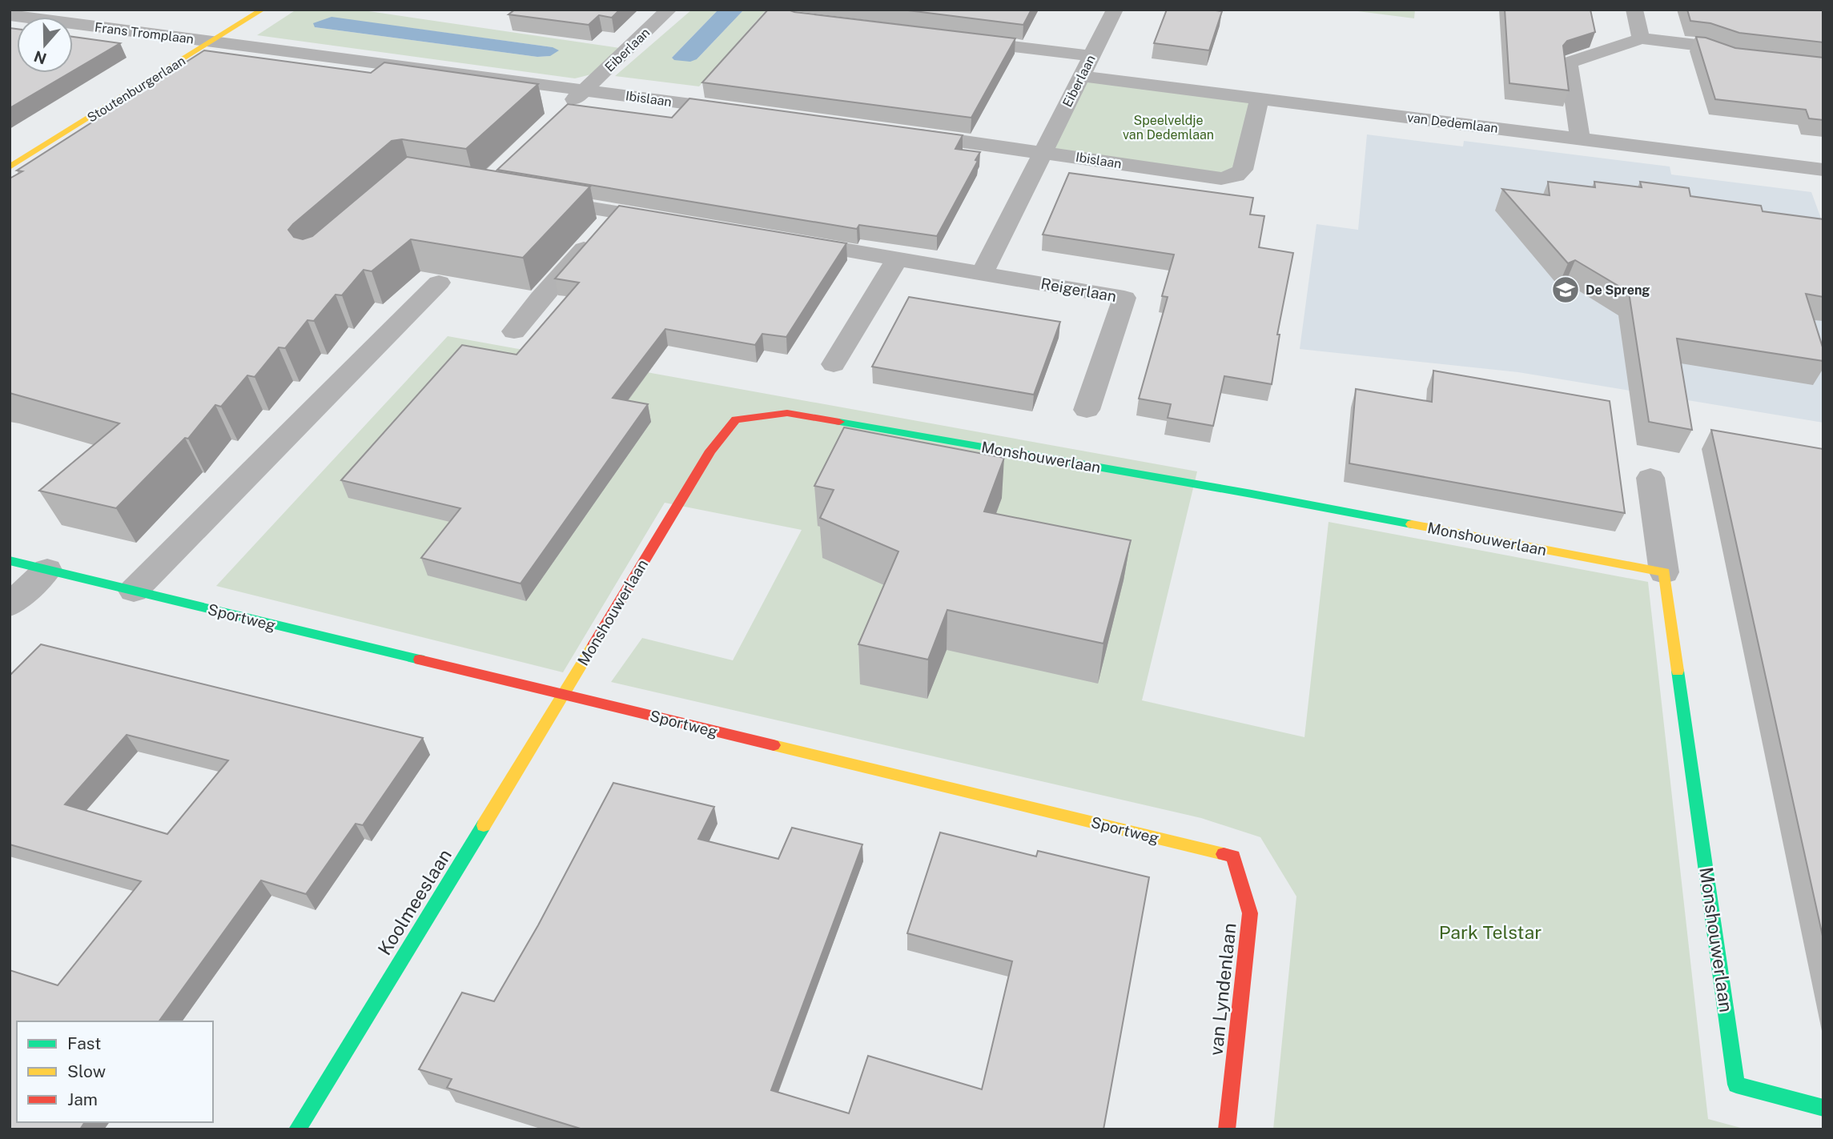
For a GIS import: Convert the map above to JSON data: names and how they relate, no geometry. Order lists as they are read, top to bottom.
{
  "streets": {
    "street": [
      "Frans Tromplaan",
      "Eiberlaan",
      "Stoutenburgerlaan",
      "Ibislaan",
      "van Dedemlaan",
      "Reigerlaan",
      "Monshouwerlaan",
      "Sportweg",
      "Koolmeeslaan",
      "van Lyndenlaan"
    ]
  },
  "crossings": [
    ["Frans Tromplaan", "Stoutenburgerlaan"],
    ["Frans Tromplaan", "Ibislaan"],
    ["Eiberlaan", "Ibislaan"],
    ["Eiberlaan", "van Dedemlaan"],
    ["Stoutenburgerlaan", "Ibislaan"],
    ["Ibislaan", "van Dedemlaan"],
    ["Monshouwerlaan", "Sportweg"],
    ["Monshouwerlaan", "Koolmeeslaan"],
    ["Sportweg", "Koolmeeslaan"],
    ["Sportweg", "van Lyndenlaan"]
  ],
  "parks": ["Speelveldje van Dedemlaan", "Park Telstar"],
  "places": {
    "school or university": ["De Spreng"]
  },
  "legend": ["Fast", "Slow", "Jam"],
  "north": "bottom"
}
